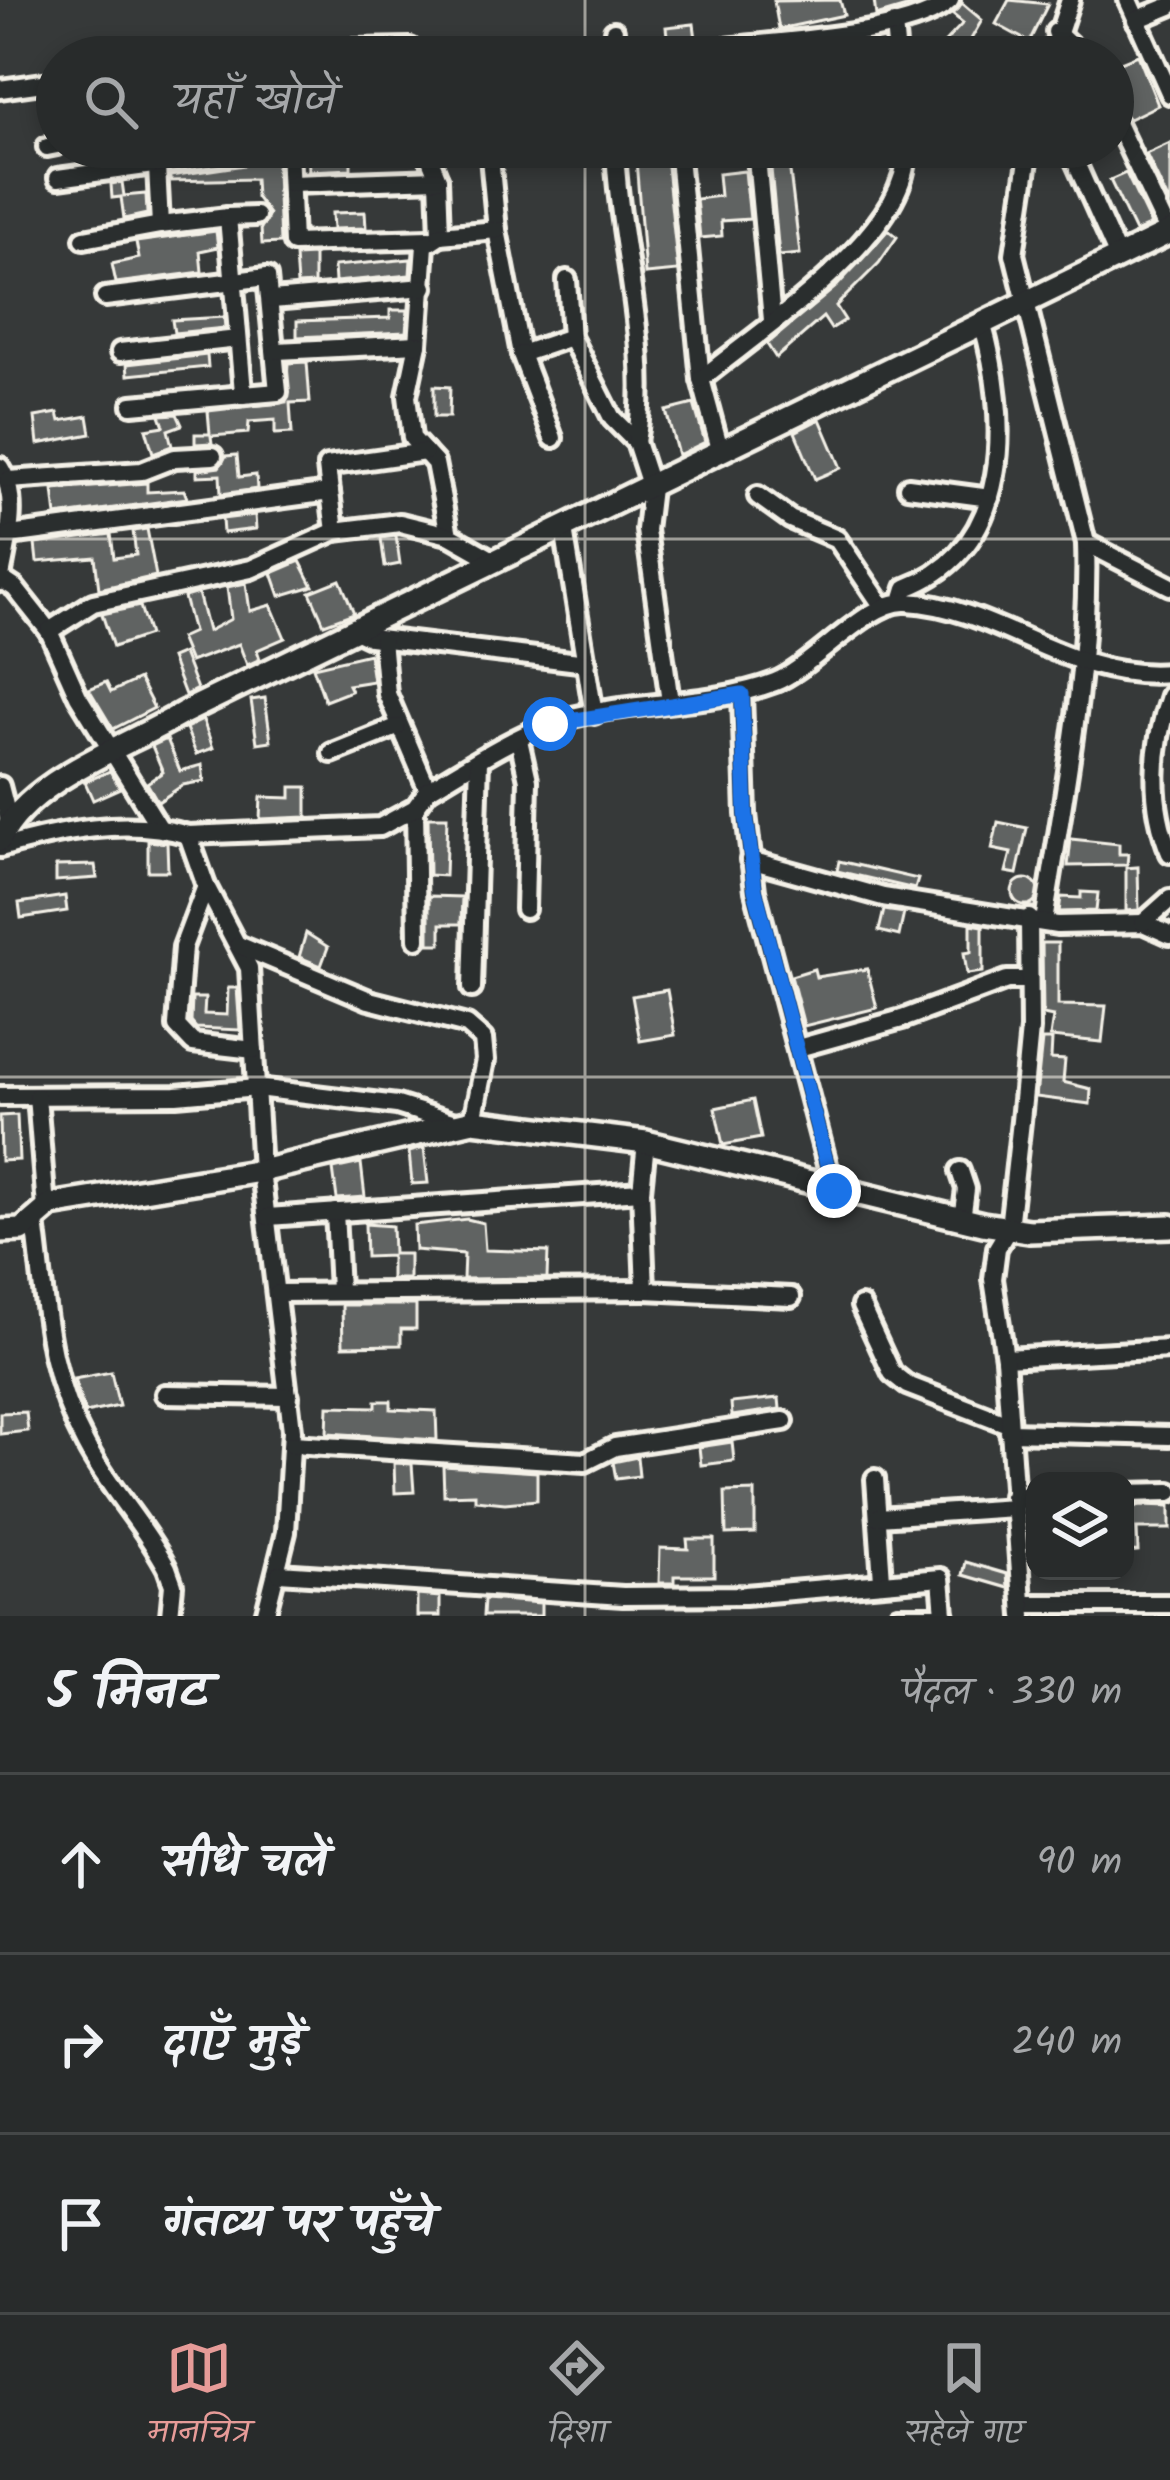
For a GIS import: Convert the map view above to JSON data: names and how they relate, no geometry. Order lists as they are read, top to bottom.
{
  "page": {
    "search": "यहाँ खोजें",
    "heading": ["5 मिनट", "पैदल · 330 m"],
    "list": [
      ["सीधे चलें", "90 m"],
      ["दाएँ मुड़ें", "240 m"],
      "गंतव्य पर पहुँचे"
    ],
    "nav": ["मानचित्र", "दिशा", "सहेजे गए"]
  }
}
